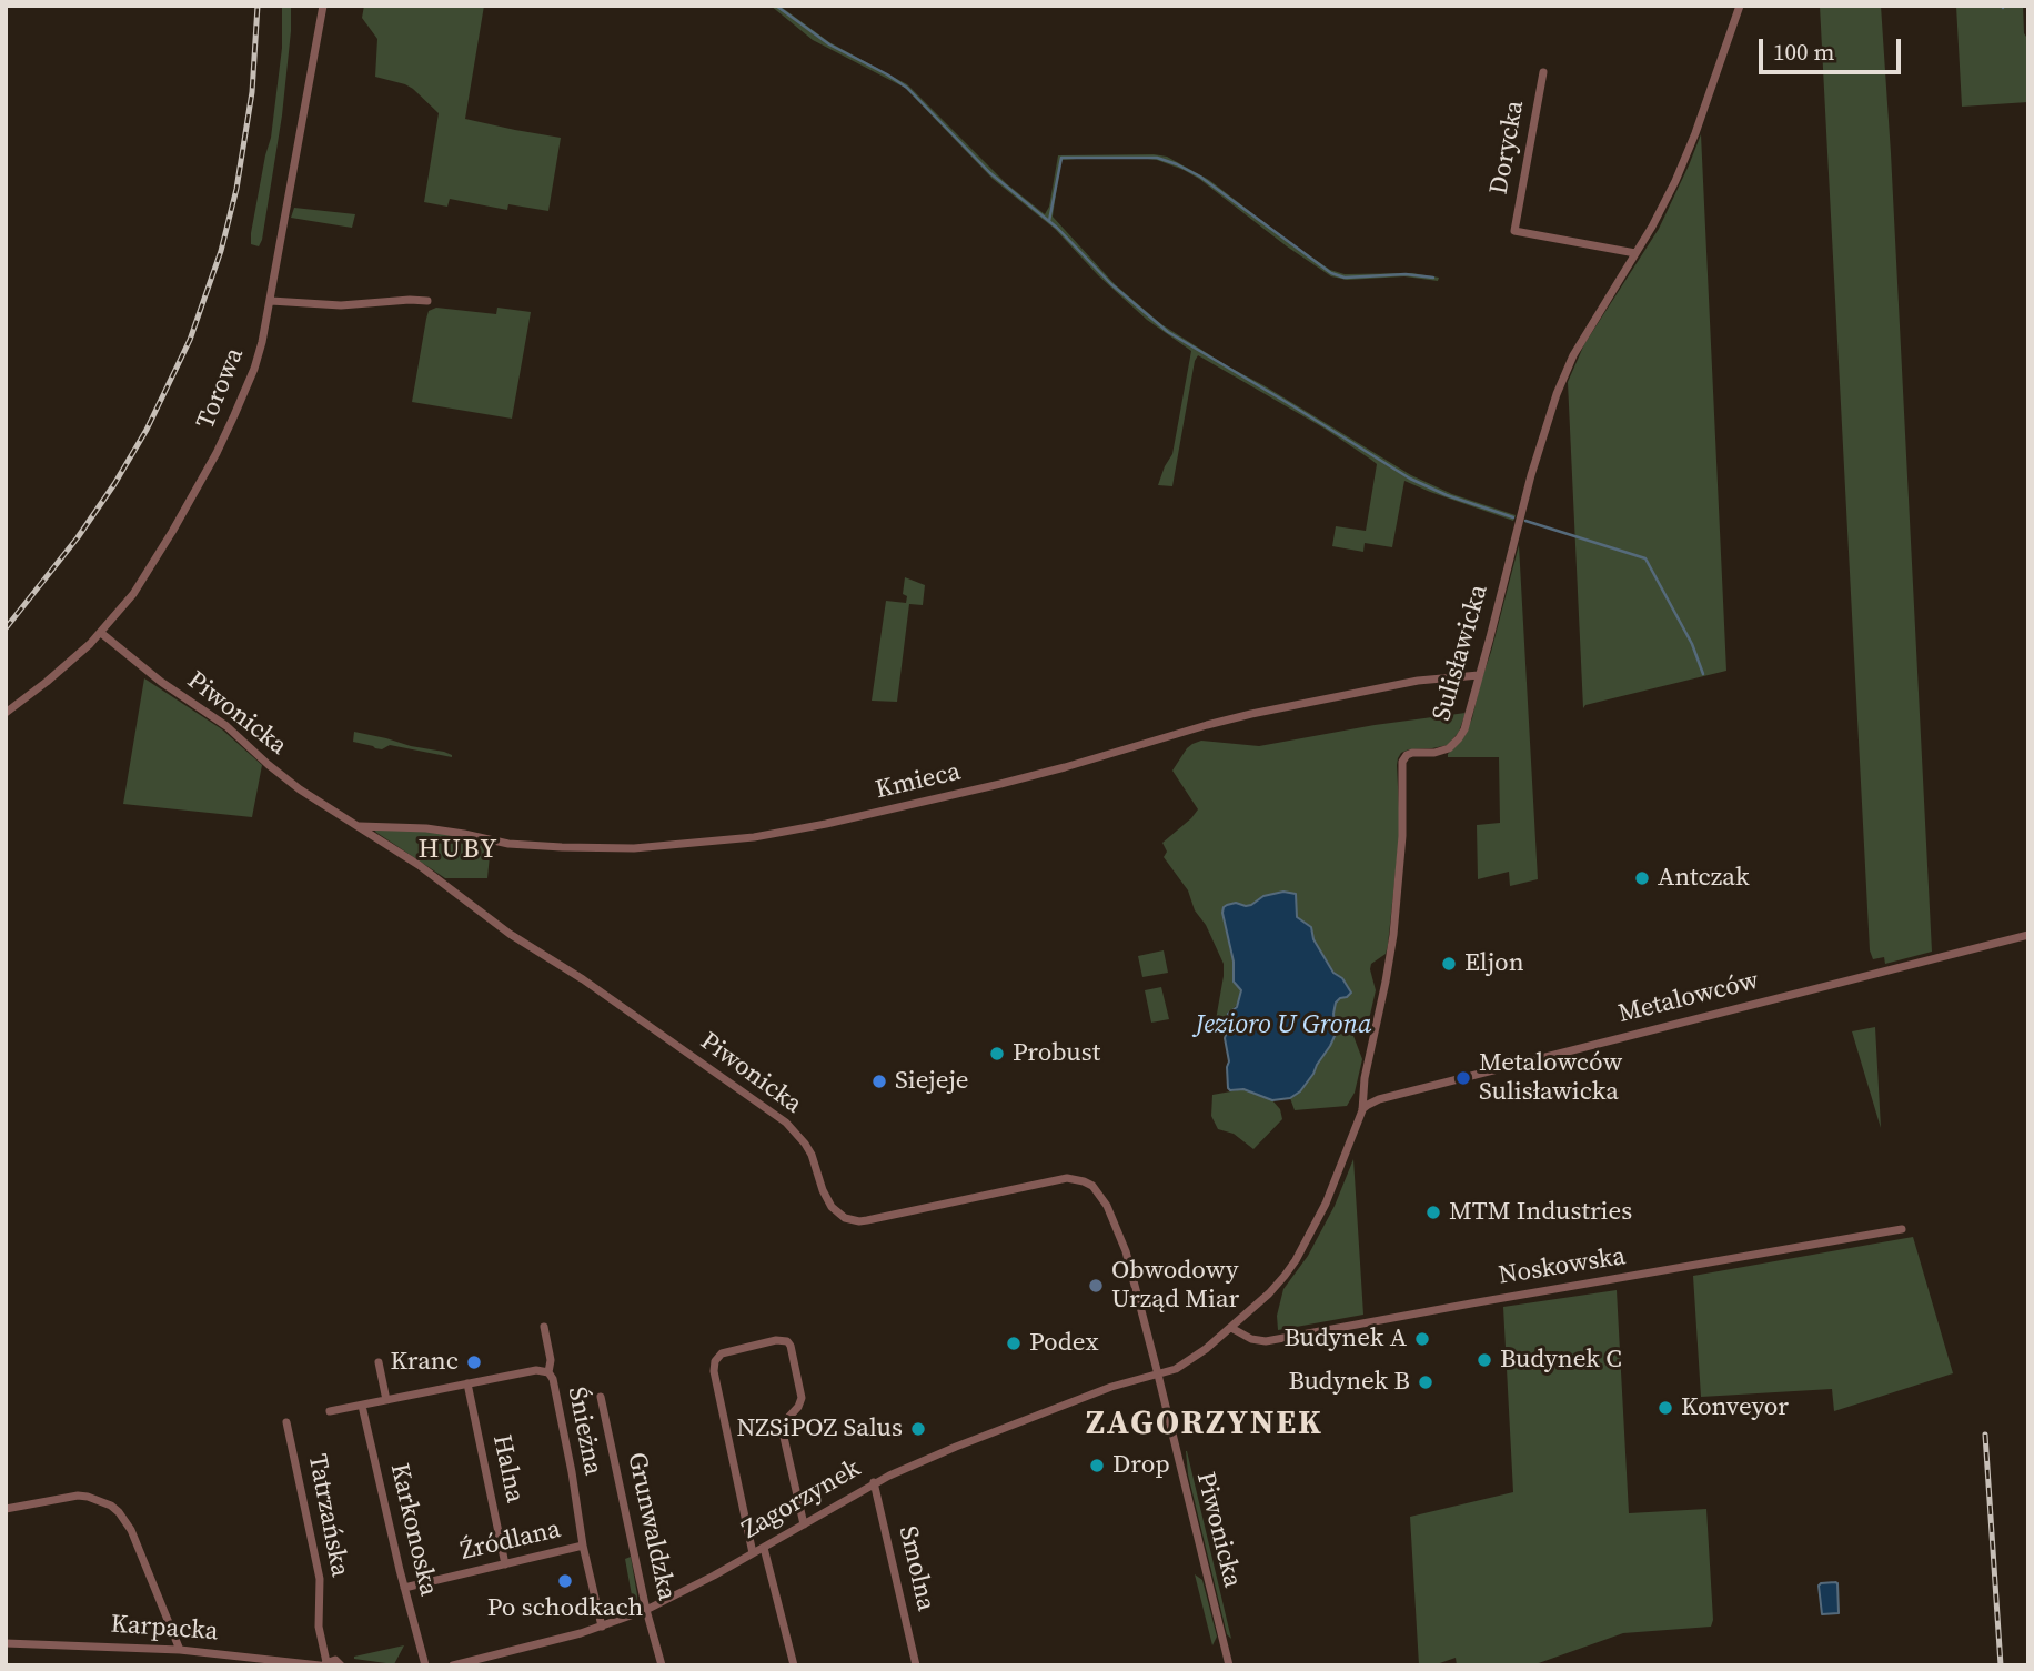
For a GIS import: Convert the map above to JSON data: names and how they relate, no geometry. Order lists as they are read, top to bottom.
{
  "streets": {
    "street": [
      "Dorycka",
      "Torowa",
      "Sulisławicka",
      "Piwonicka",
      "Kmieca",
      "Metalowców",
      "Noskowska",
      "Śnieżna",
      "Halna",
      "Zagorzynek",
      "Tatrzańska",
      "Grunwaldzka",
      "Karkonoska",
      "Źródlana",
      "Smolna",
      "Karpacka"
    ]
  },
  "crossings": [
    ["Dorycka", "Sulisławicka"],
    ["Torowa", "Piwonicka"],
    ["Sulisławicka", "Piwonicka"],
    ["Sulisławicka", "Kmieca"],
    ["Sulisławicka", "Metalowców"],
    ["Sulisławicka", "Noskowska"],
    ["Sulisławicka", "Zagorzynek"],
    ["Piwonicka", "Kmieca"],
    ["Piwonicka", "Zagorzynek"],
    ["Śnieżna", "Halna"],
    ["Śnieżna", "Karkonoska"],
    ["Śnieżna", "Źródlana"],
    ["Halna", "Źródlana"],
    ["Zagorzynek", "Grunwaldzka"],
    ["Zagorzynek", "Smolna"],
    ["Tatrzańska", "Karpacka"],
    ["Karkonoska", "Źródlana"]
  ],
  "districts": ["HUBY", "ZAGORZYNEK"],
  "water": ["Jezioro U Grona"],
  "places": [
    "Antczak",
    "Eljon",
    "Probust",
    "Metalowców Sulisławicka",
    "Siejeje",
    "MTM Industries",
    "Obwodowy Urząd Miar",
    "Budynek A",
    "Podex",
    "Budynek C",
    "Kranc",
    "Budynek B",
    "Konveyor",
    "NZSiPOZ Salus",
    "Drop",
    "Po schodkach"
  ],
  "scale_bar": "100 m"
}
